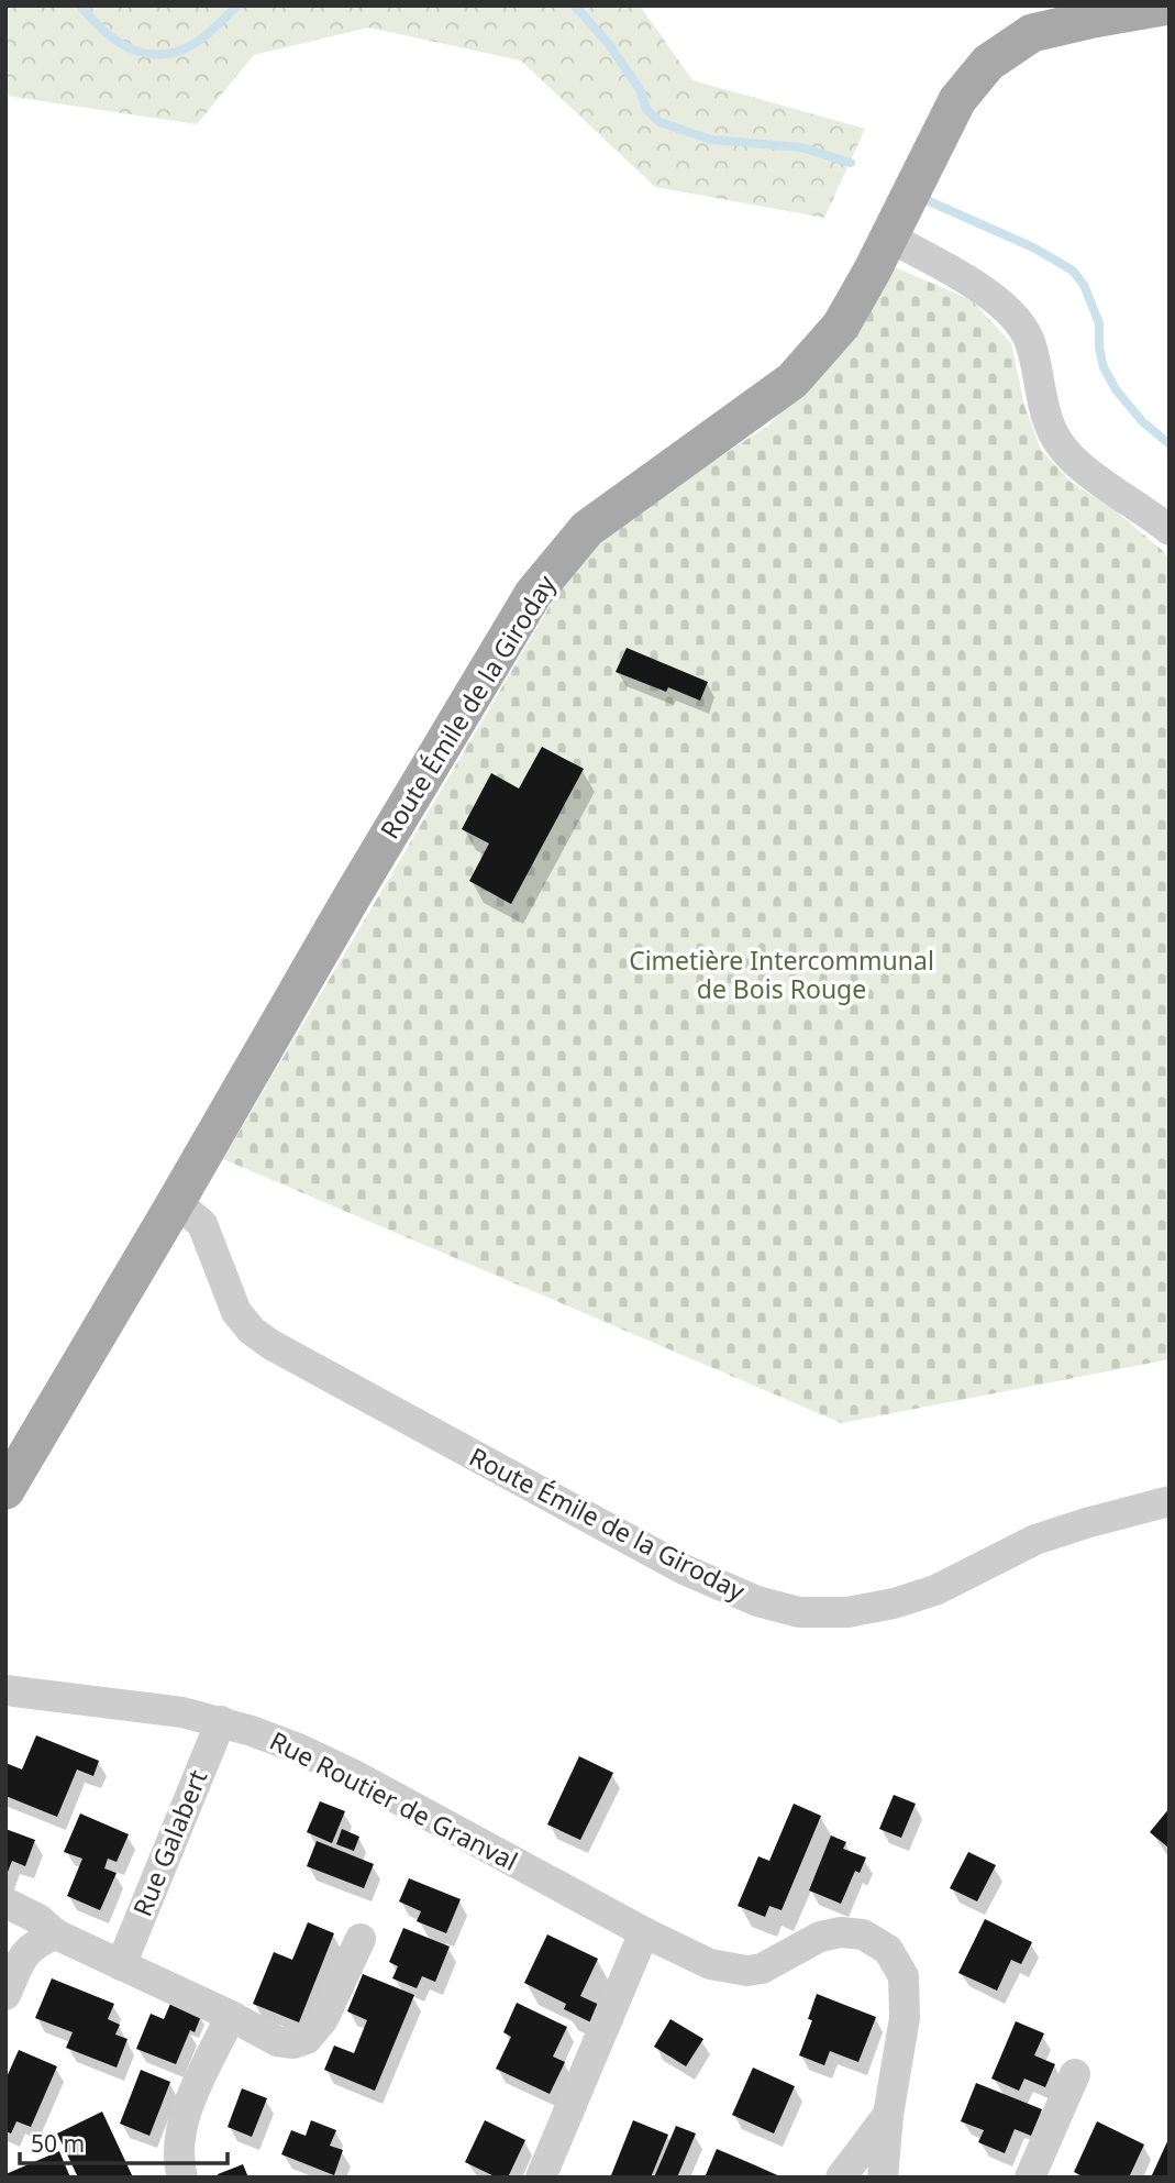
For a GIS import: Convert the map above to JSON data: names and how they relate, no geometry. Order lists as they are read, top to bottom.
{
  "streets": {
    "main road": ["Route Émile de la Giroday"],
    "street": ["Rue Routier de Granval", "Rue Galabert"]
  },
  "crossings": [
    ["Rue Routier de Granval", "Rue Galabert"]
  ],
  "parks": ["Cimetière Intercommunal de Bois Rouge"],
  "scale_bar": "50 m"
}
